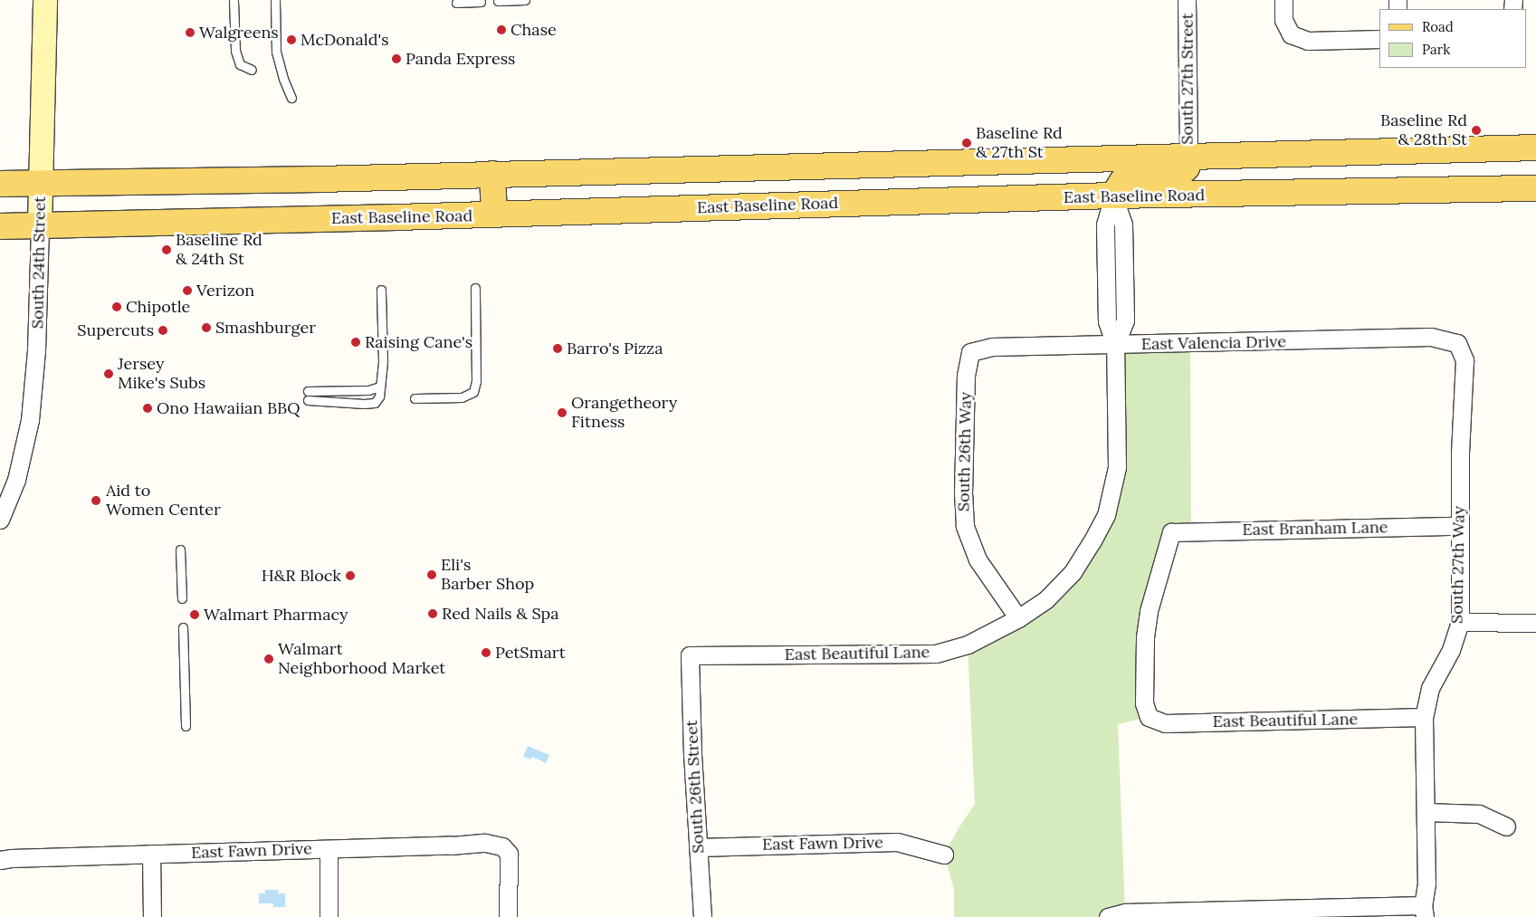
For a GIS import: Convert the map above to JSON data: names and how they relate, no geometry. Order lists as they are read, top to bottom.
{
  "streets": {
    "main road": ["East Baseline Road", "South 24th Street"],
    "street": [
      "South 27th Street",
      "East Valencia Drive",
      "South 26th Way",
      "East Branham Lane",
      "South 27th Way",
      "East Beautiful Lane",
      "South 26th Street",
      "East Fawn Drive"
    ]
  },
  "crossings": [
    ["East Baseline Road", "South 24th Street"],
    ["East Valencia Drive", "South 26th Way"],
    ["East Valencia Drive", "South 27th Way"],
    ["South 26th Way", "East Beautiful Lane"],
    ["East Branham Lane", "South 27th Way"],
    ["East Branham Lane", "East Beautiful Lane"],
    ["South 27th Way", "East Beautiful Lane"],
    ["East Beautiful Lane", "South 26th Street"],
    ["South 26th Street", "East Fawn Drive"]
  ],
  "places": [
    "Chase",
    "Walgreens",
    "McDonald's",
    "Panda Express",
    "Baseline Rd & 28th St",
    "Baseline Rd & 27th St",
    "Baseline Rd & 24th St",
    "Verizon",
    "Chipotle",
    "Smashburger",
    "Supercuts",
    "Raising Cane's",
    "Barro's Pizza",
    "Jersey Mike's Subs",
    "Ono Hawaiian BBQ",
    "Orangetheory Fitness",
    "Aid to Women Center",
    "Eli's Barber Shop",
    "H&R Block",
    "Red Nails & Spa",
    "Walmart Pharmacy",
    "PetSmart",
    "Walmart Neighborhood Market"
  ],
  "legend": ["Road", "Park"]
}
